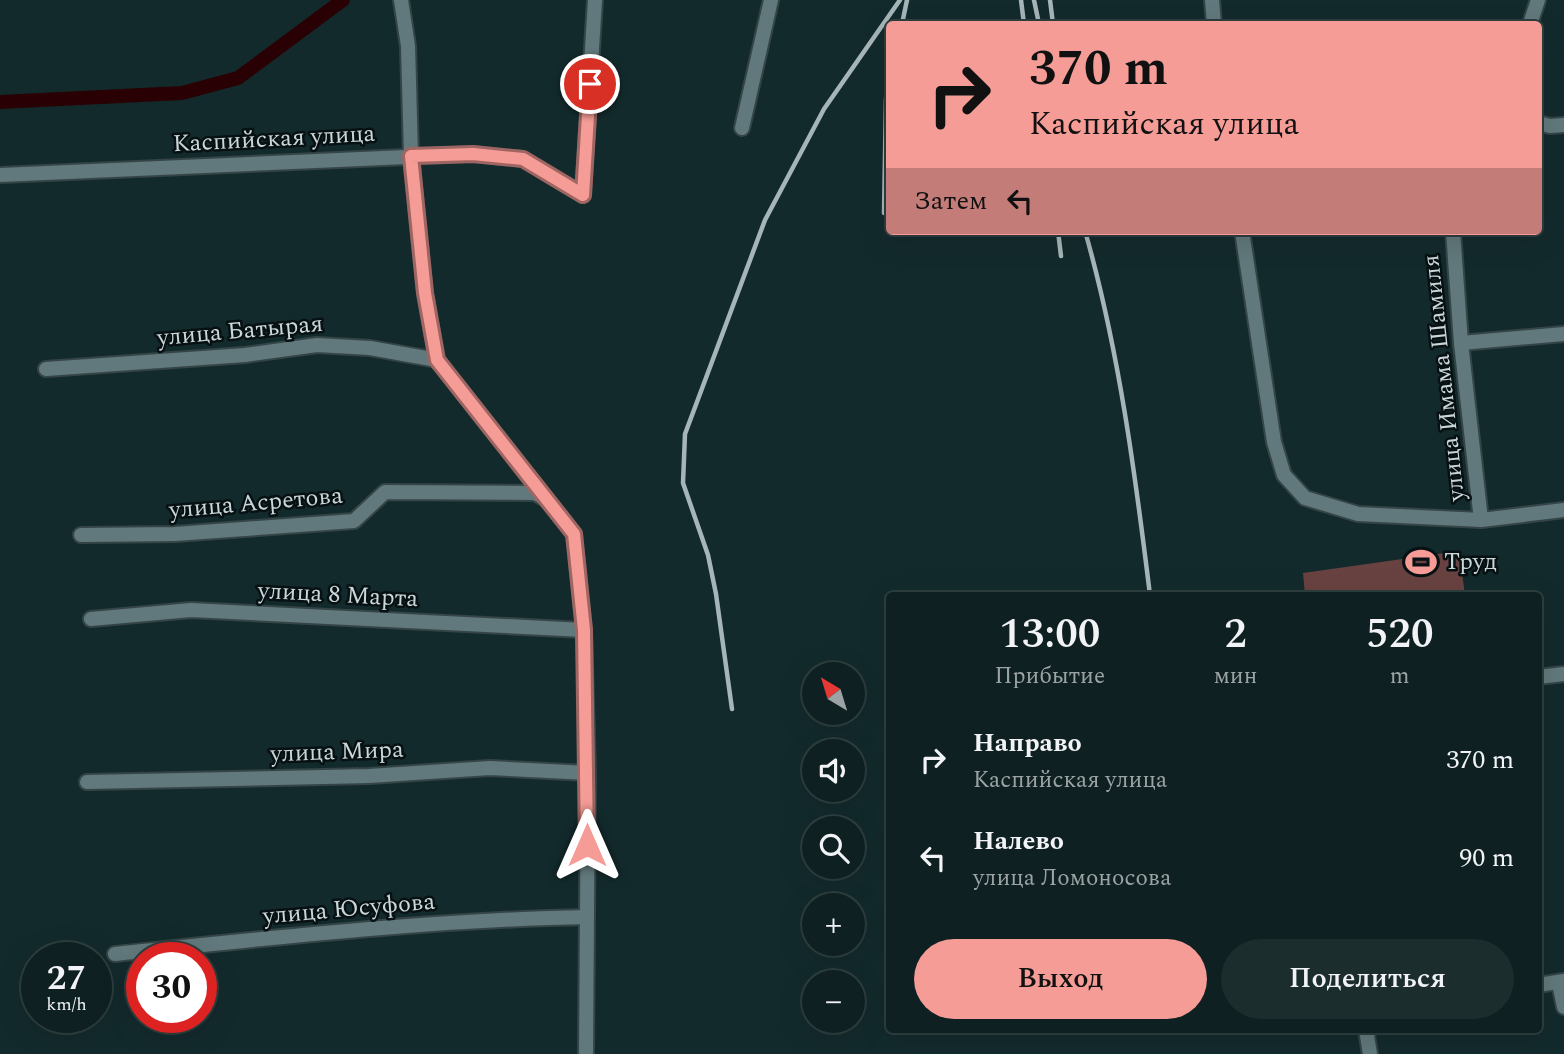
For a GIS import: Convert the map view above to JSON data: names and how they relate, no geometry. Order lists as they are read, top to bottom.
{
  "streets": {
    "street": [
      "Каспийская улица",
      "улица Батырая",
      "улица Имама Шамиля",
      "улица Асретова",
      "улица 8 Марта",
      "улица Мира",
      "улица Юсуфова"
    ]
  },
  "places": {
    "sports": ["Труд"]
  },
  "north": "top left",
  "page": {
    "turn": ["370 m", "Каспийская улица"],
    "then": "Затем",
    "eta": [
      "13:00",
      "Прибытие",
      "2",
      "мин",
      "520",
      "m"
    ],
    "map_buttons": ["+", "−"],
    "list": [
      {
        "name": "Направо",
        "note": "Каспийская улица",
        "value": "370 m"
      },
      {
        "name": "Налево",
        "note": "улица Ломоносова",
        "value": "90 m"
      }
    ],
    "buttons": ["Выход", "Поделиться"],
    "speed": "27 km/h",
    "limit": "30"
  }
}
